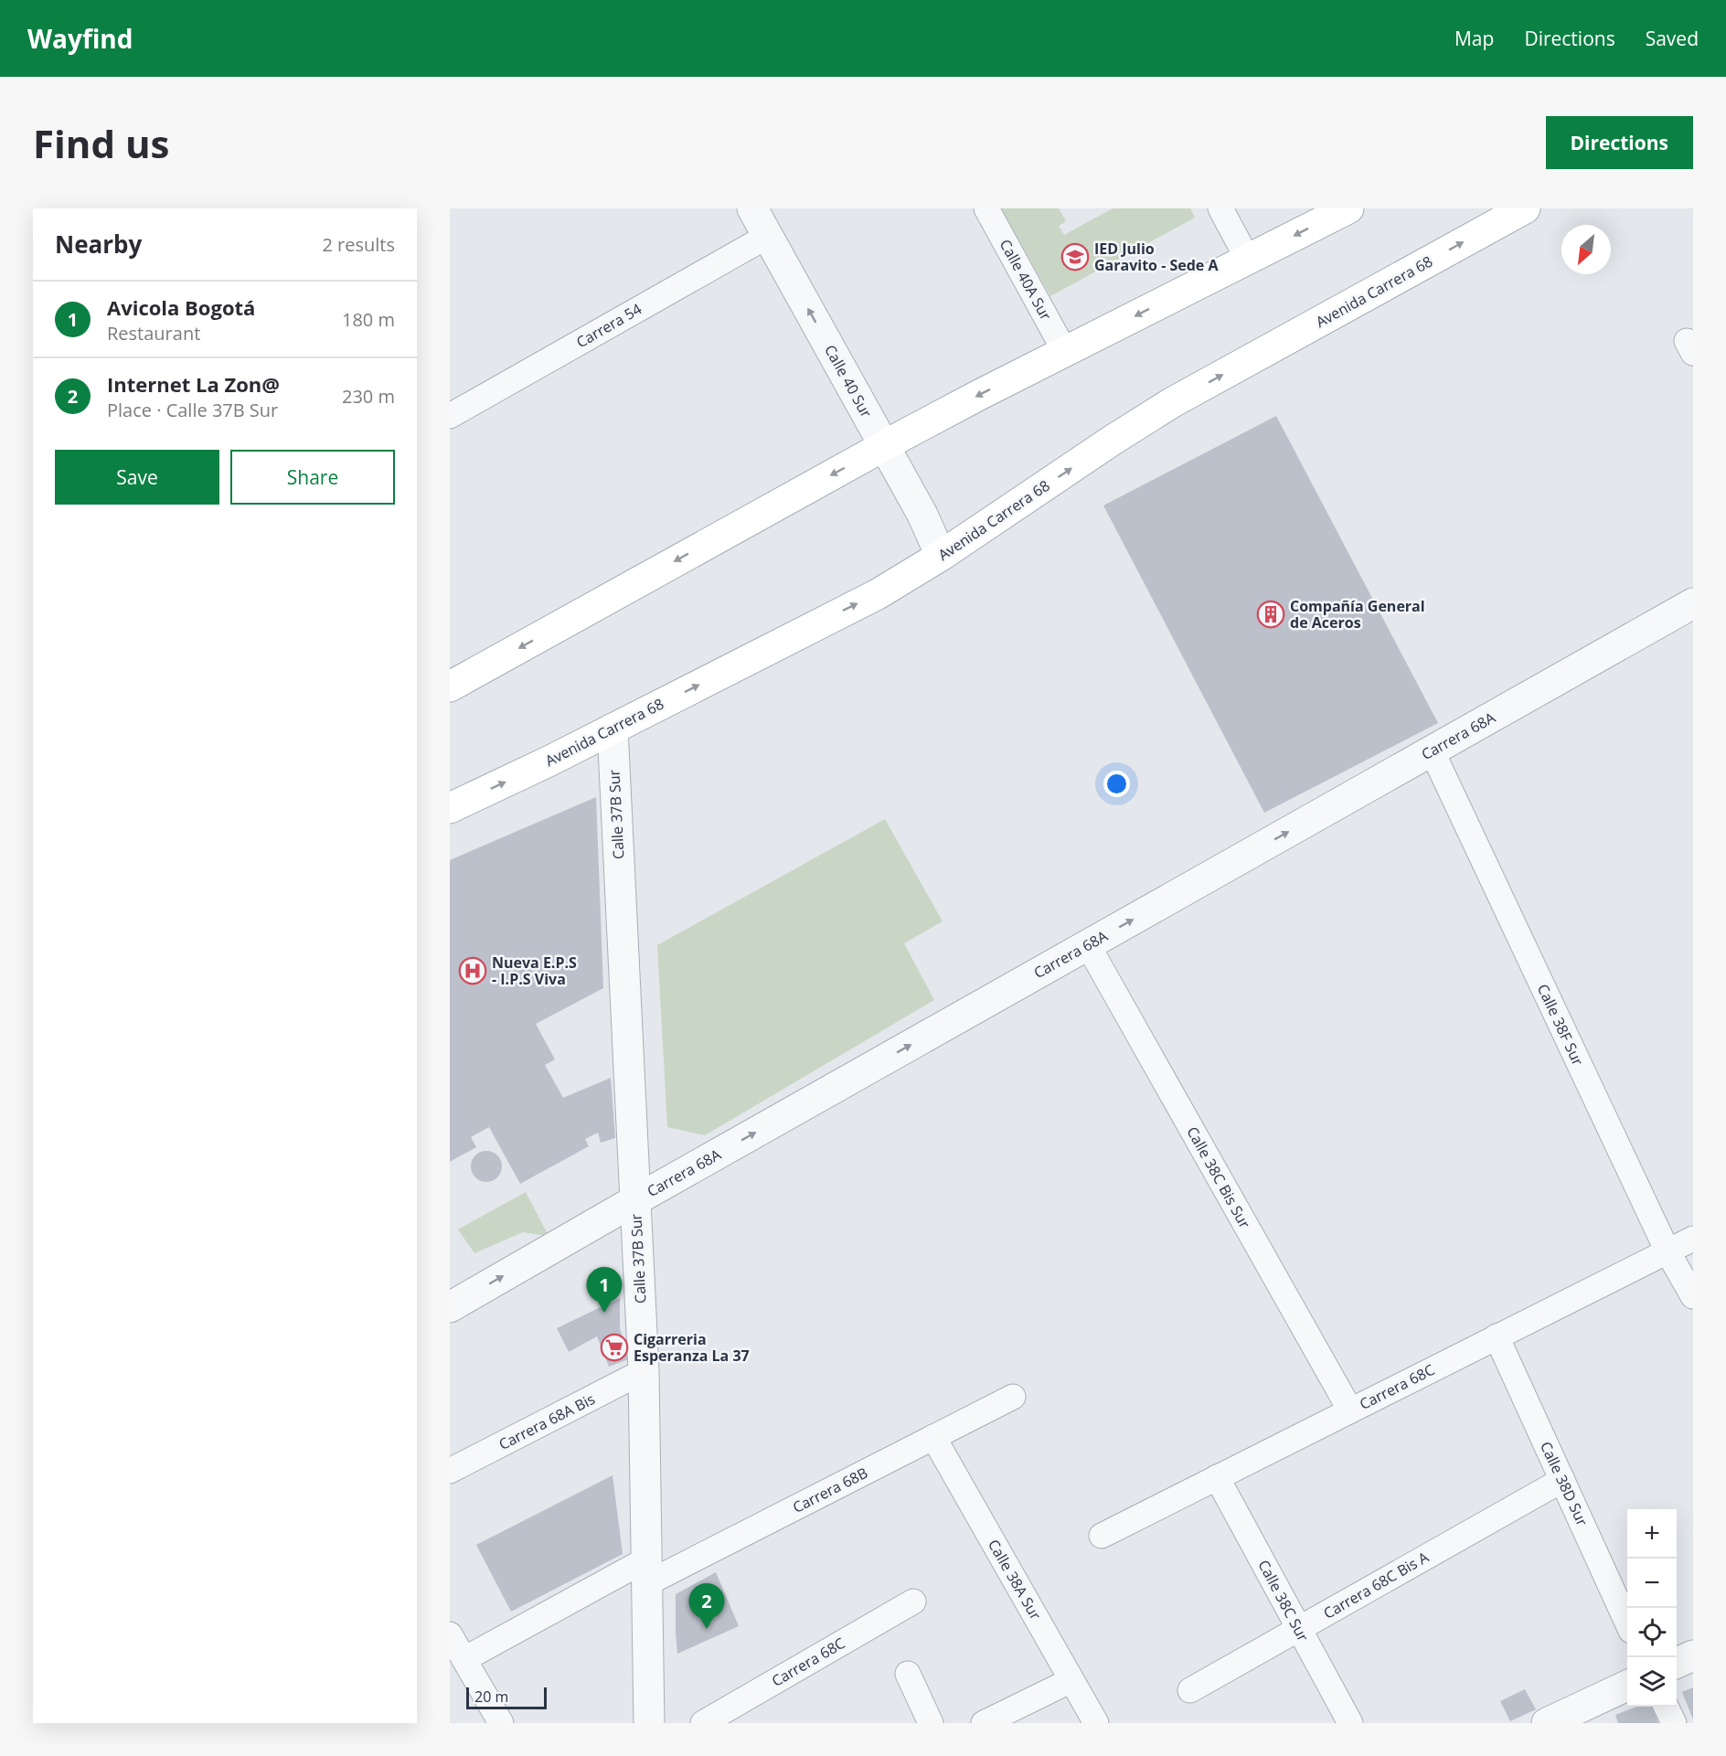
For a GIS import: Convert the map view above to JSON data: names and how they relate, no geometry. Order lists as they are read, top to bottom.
{
  "streets": {
    "main road": ["Avenida Carrera 68"],
    "street": [
      "Calle 40A Sur",
      "Carrera 54",
      "Calle 40 Sur",
      "Carrera 68A",
      "Calle 37B Sur",
      "Calle 38F Sur",
      "Calle 38C Bis Sur",
      "Carrera 68C",
      "Carrera 68A Bis",
      "Calle 38D Sur",
      "Carrera 68B",
      "Calle 38A Sur",
      "Carrera 68C Bis A",
      "Calle 38C Sur"
    ]
  },
  "crossings": [
    ["Avenida Carrera 68", "Calle 40 Sur"],
    ["Avenida Carrera 68", "Calle 37B Sur"],
    ["Carrera 54", "Calle 40 Sur"],
    ["Carrera 68A", "Calle 37B Sur"],
    ["Carrera 68A", "Calle 38F Sur"],
    ["Carrera 68A", "Calle 38C Bis Sur"],
    ["Calle 37B Sur", "Carrera 68A Bis"],
    ["Calle 37B Sur", "Carrera 68B"],
    ["Calle 38F Sur", "Carrera 68C"],
    ["Calle 38C Bis Sur", "Carrera 68C"],
    ["Carrera 68C", "Calle 38D Sur"],
    ["Carrera 68C", "Calle 38C Sur"],
    ["Calle 38D Sur", "Carrera 68C Bis A"],
    ["Carrera 68B", "Calle 38A Sur"],
    ["Carrera 68C Bis A", "Calle 38C Sur"]
  ],
  "one_way": ["Calle 40 Sur", "Carrera 68A"],
  "places": {
    "school or university": ["IED Julio Garavito - Sede A"],
    "building": ["Compañía General de Aceros"],
    "hospital": ["Nueva E.P.S - I.P.S Viva"],
    "supermarket": ["Cigarreria Esperanza La 37"]
  },
  "scale_bar": "20 m",
  "north": "bottom left",
  "page": {
    "header": "Wayfind",
    "nav": ["Map", "Directions", "Saved"],
    "buttons": [
      "Directions",
      ["Save", "Share"]
    ],
    "title": "Find us",
    "heading": ["Nearby", "2 results"],
    "list": [
      {
        "mark": "1",
        "name": "Avicola Bogotá",
        "note": "Restaurant",
        "value": "180 m"
      },
      {
        "mark": "2",
        "name": "Internet La Zon@",
        "note": "Place · Calle 37B Sur",
        "value": "230 m"
      }
    ],
    "pins": ["1", "2"],
    "map_buttons": ["+", "−"],
    "scale": "20 m"
  }
}
